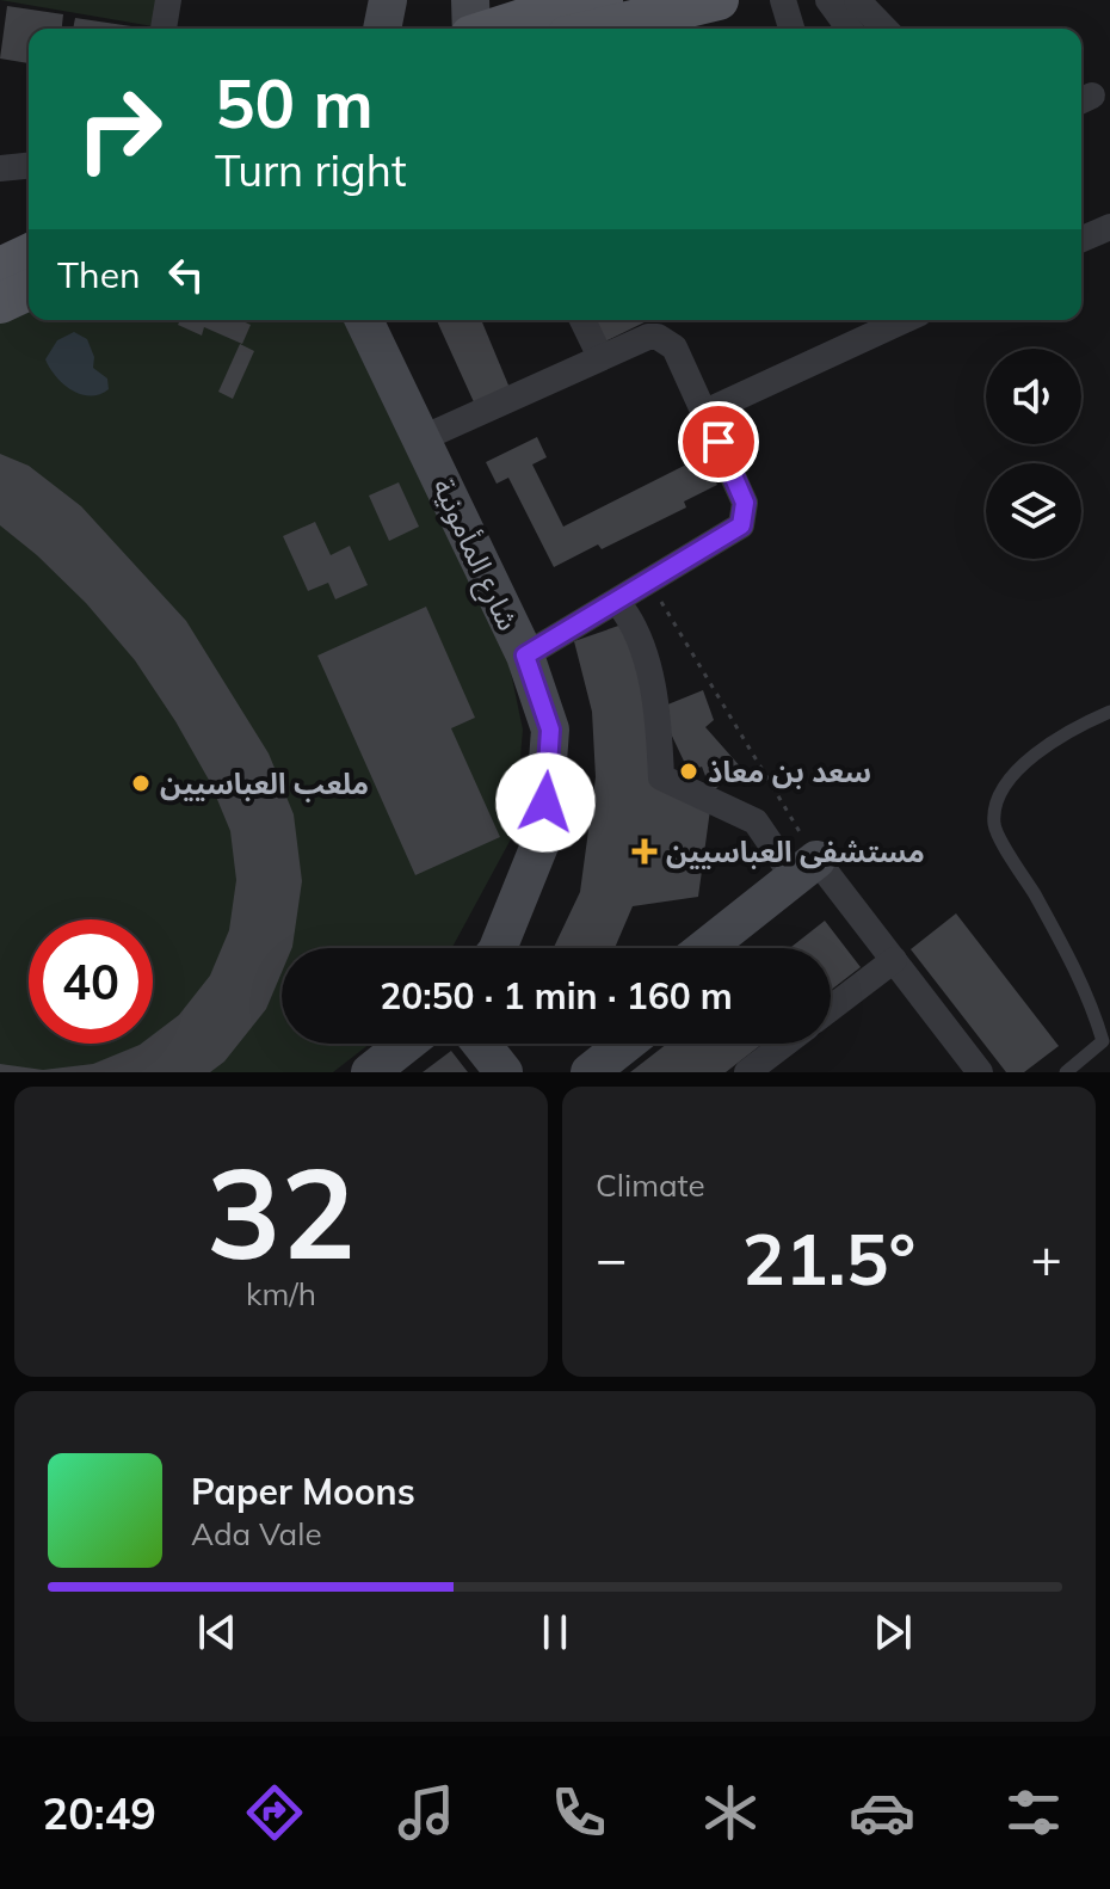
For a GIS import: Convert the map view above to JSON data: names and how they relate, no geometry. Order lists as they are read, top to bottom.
{
  "streets": {
    "street": ["شارع المأمونية"]
  },
  "places": {
    "other": ["سعد بن معاذ", "ملعب العباسيين"],
    "health": ["مستشفى العباسيين"]
  },
  "page": {
    "turn": ["50 m", "Turn right"],
    "then": "Then",
    "limit": "40",
    "trip": "20:50 · 1 min · 160 m",
    "tile": [
      ["32", "km/h"],
      "Climate"
    ],
    "heat": ["−", "21.5°", "+"],
    "song": ["Paper Moons", "Ada Vale"],
    "tabs": "20:49"
  }
}
